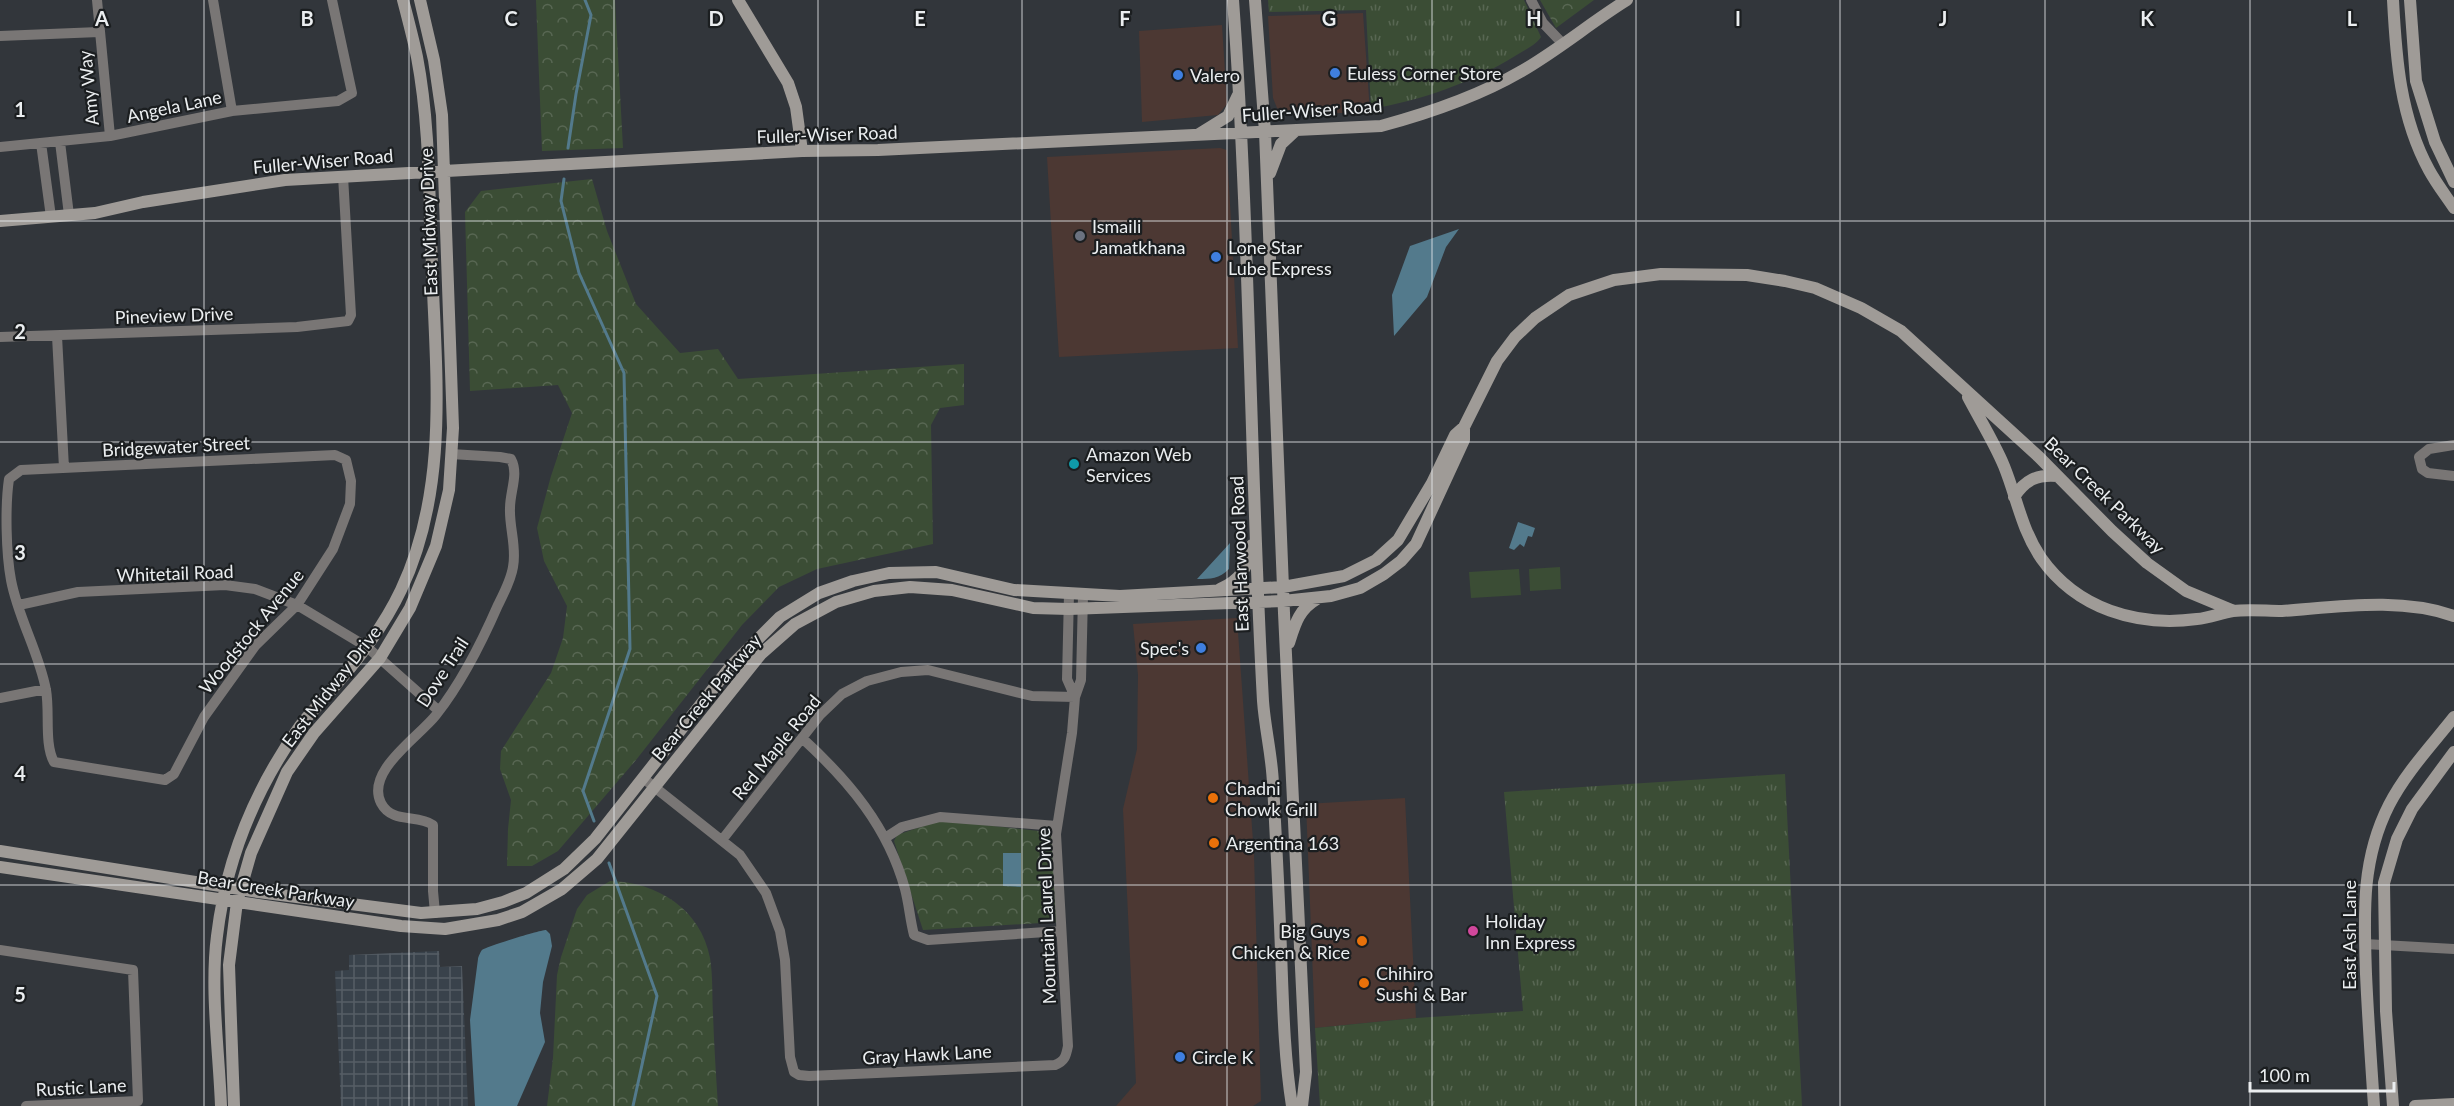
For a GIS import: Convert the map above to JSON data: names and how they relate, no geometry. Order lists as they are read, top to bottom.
{
  "streets": {
    "street": [
      "Amy Way",
      "Angela Lane",
      "Fuller-Wiser Road",
      "East Midway Drive",
      "Pineview Drive",
      "Bridgewater Street",
      "Bear Creek Parkway",
      "East Harwood Road",
      "Whitetail Road",
      "Woodstock Avenue",
      "Dove Trail",
      "Red Maple Road",
      "Mountain Laurel Drive",
      "East Ash Lane",
      "Gray Hawk Lane",
      "Rustic Lane"
    ]
  },
  "crossings": [
    ["Amy Way", "Angela Lane"],
    ["Amy Way", "Fuller-Wiser Road"],
    ["Fuller-Wiser Road", "East Midway Drive"],
    ["Fuller-Wiser Road", "Pineview Drive"],
    ["Fuller-Wiser Road", "East Harwood Road"],
    ["East Midway Drive", "Bear Creek Parkway"],
    ["East Midway Drive", "Whitetail Road"],
    ["East Midway Drive", "Dove Trail"],
    ["Bridgewater Street", "Whitetail Road"],
    ["Bridgewater Street", "Woodstock Avenue"],
    ["Bear Creek Parkway", "East Harwood Road"],
    ["Bear Creek Parkway", "Dove Trail"],
    ["Bear Creek Parkway", "Mountain Laurel Drive"],
    ["Whitetail Road", "Woodstock Avenue"],
    ["Whitetail Road", "Dove Trail"],
    ["Red Maple Road", "Mountain Laurel Drive"],
    ["Red Maple Road", "Gray Hawk Lane"],
    ["Mountain Laurel Drive", "Gray Hawk Lane"]
  ],
  "places": [
    "Euless Corner Store",
    "Valero",
    "Ismaili Jamatkhana",
    "Lone Star Lube Express",
    "Amazon Web Services",
    "Spec's",
    "Chadni Chowk Grill",
    "Argentina 163",
    "Holiday Inn Express",
    "Big Guys Chicken & Rice",
    "Chihiro Sushi & Bar",
    "Circle K"
  ],
  "scale_bar": "100 m",
  "grid": {
    "columns": [
      "A",
      "B",
      "C",
      "D",
      "E",
      "F",
      "G",
      "H",
      "I",
      "J",
      "K",
      "L"
    ],
    "rows": [
      "1",
      "2",
      "3",
      "4",
      "5"
    ]
  }
}
